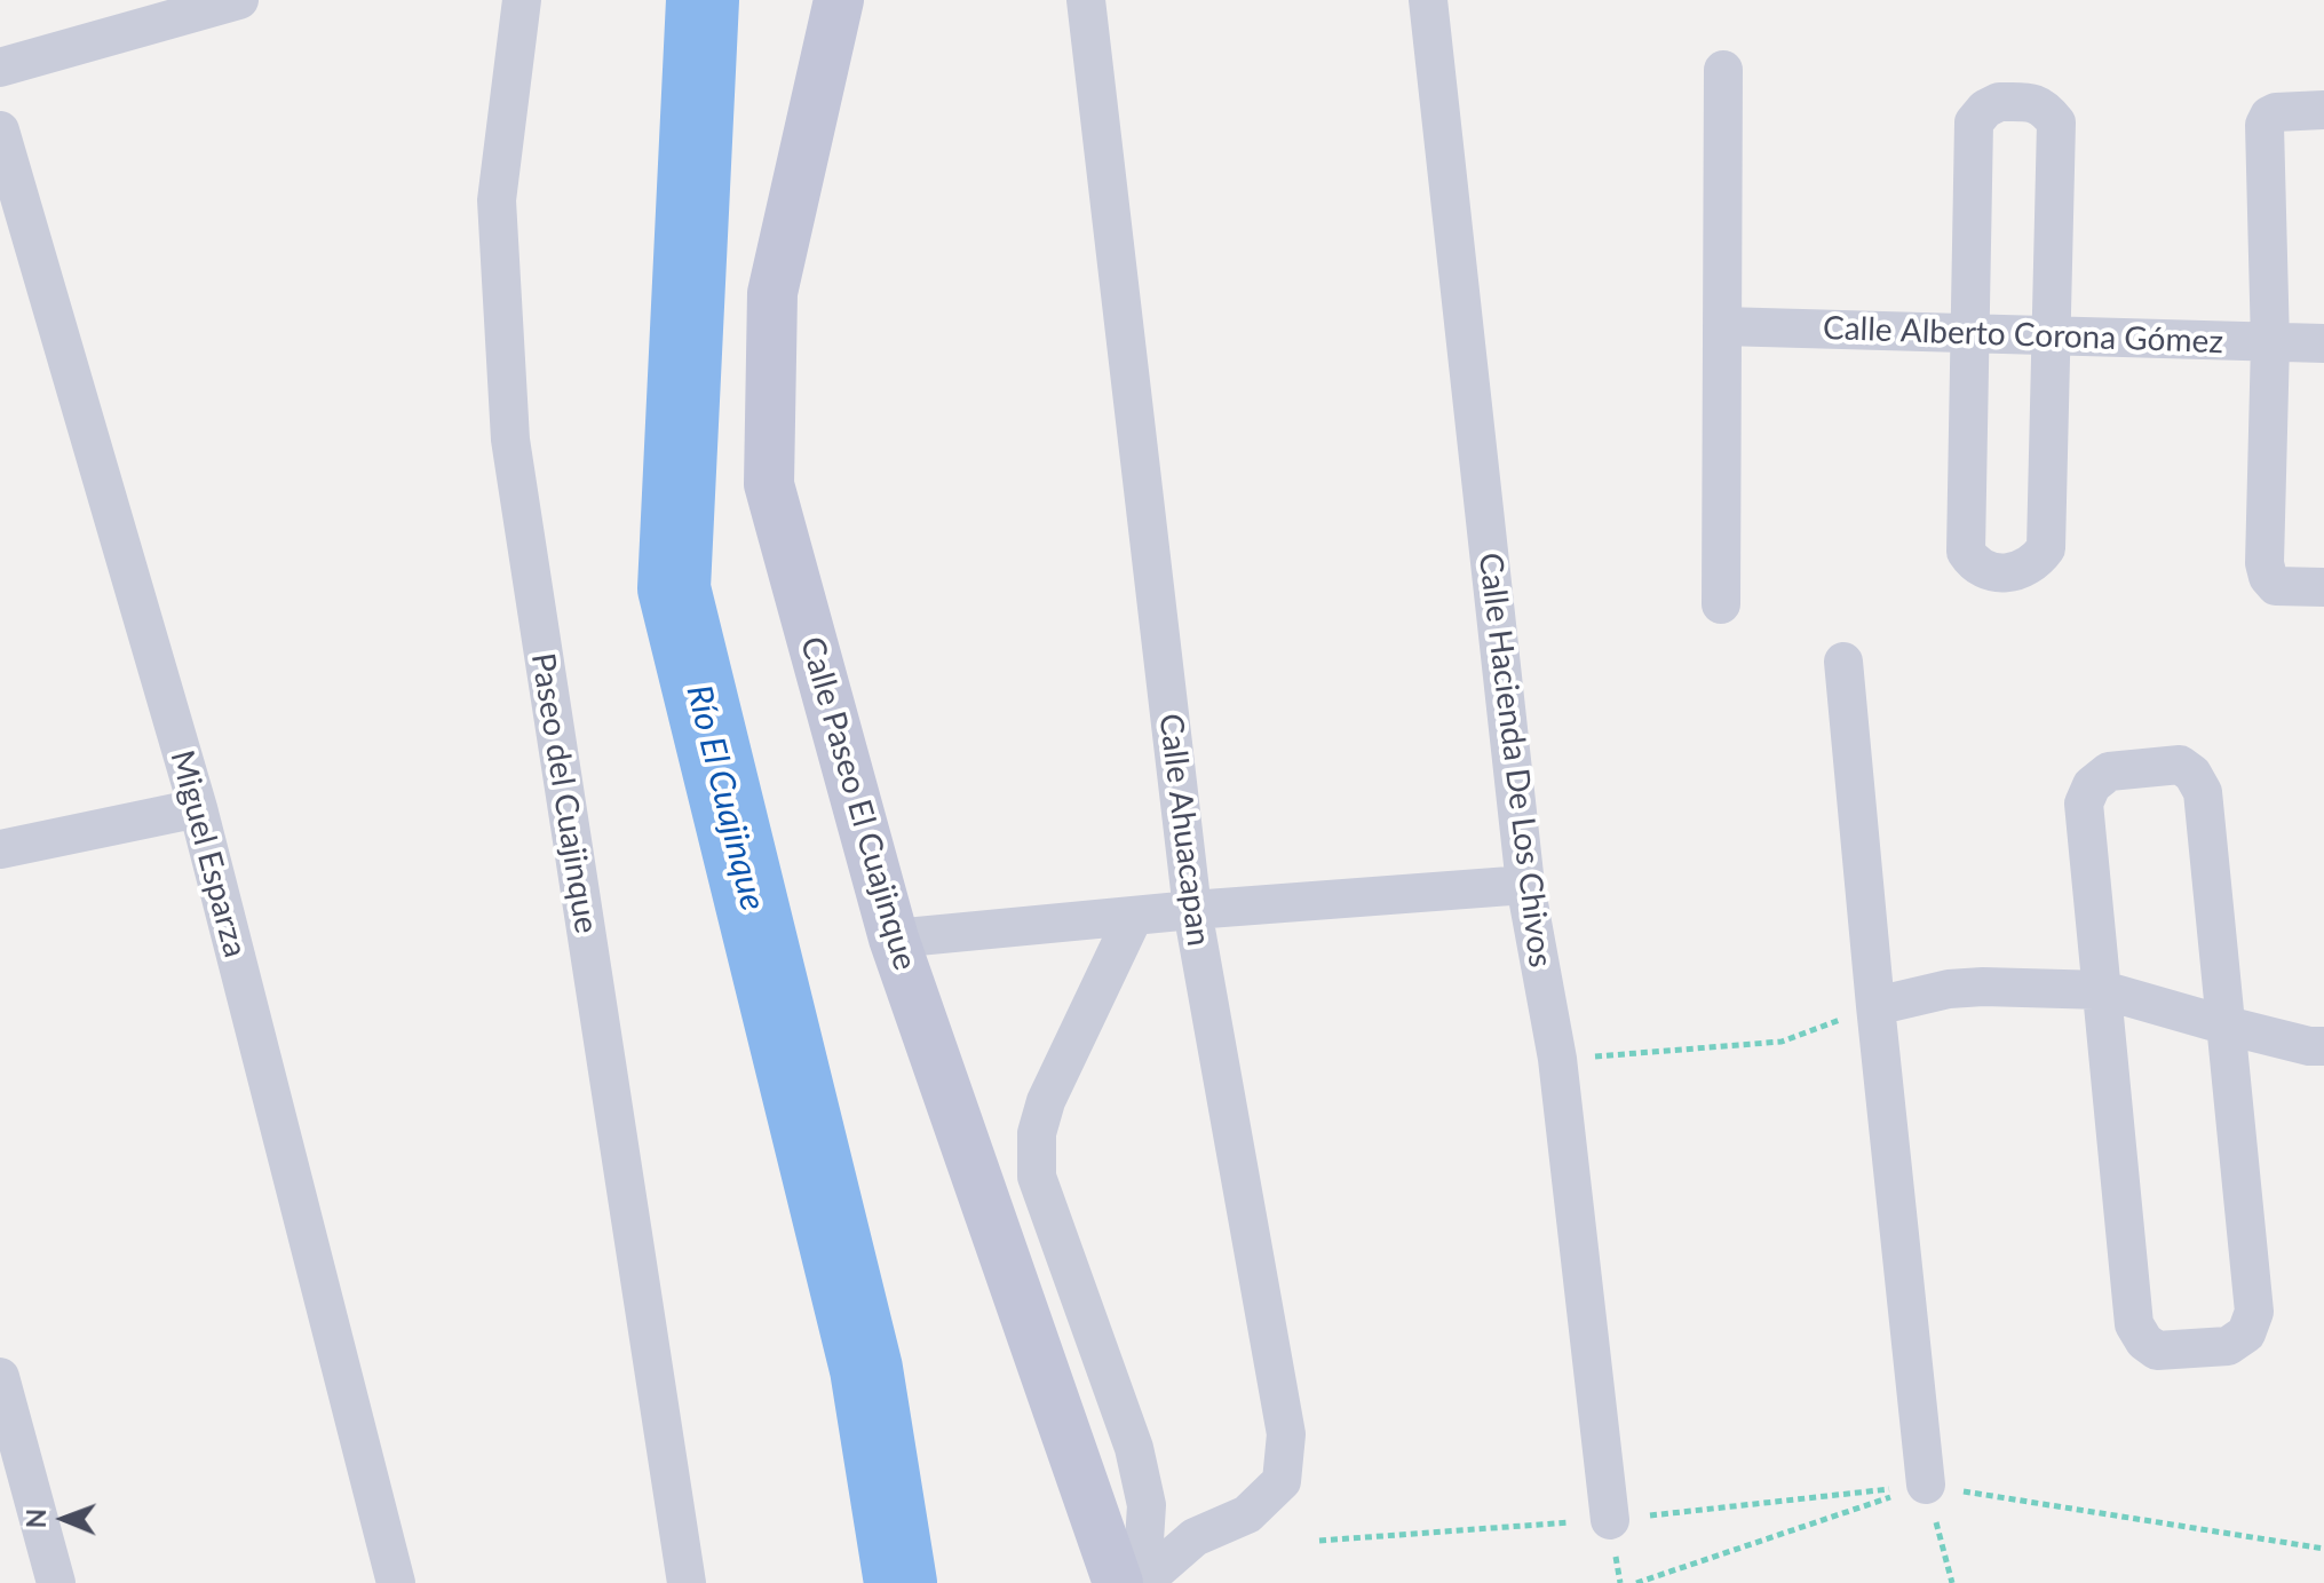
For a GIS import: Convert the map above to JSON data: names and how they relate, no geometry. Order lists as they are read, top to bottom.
{
  "streets": {
    "street": [
      "Calle Alberto Corona Gómez",
      "Calle Hacienda De Los Chivos",
      "Paseo del Cuajinque",
      "Calle Paseo El Cuajinque",
      "Calle Ahuacapan",
      "Miguel Esparza"
    ]
  },
  "water": ["Río El Cuajinque"],
  "north": "left"
}
